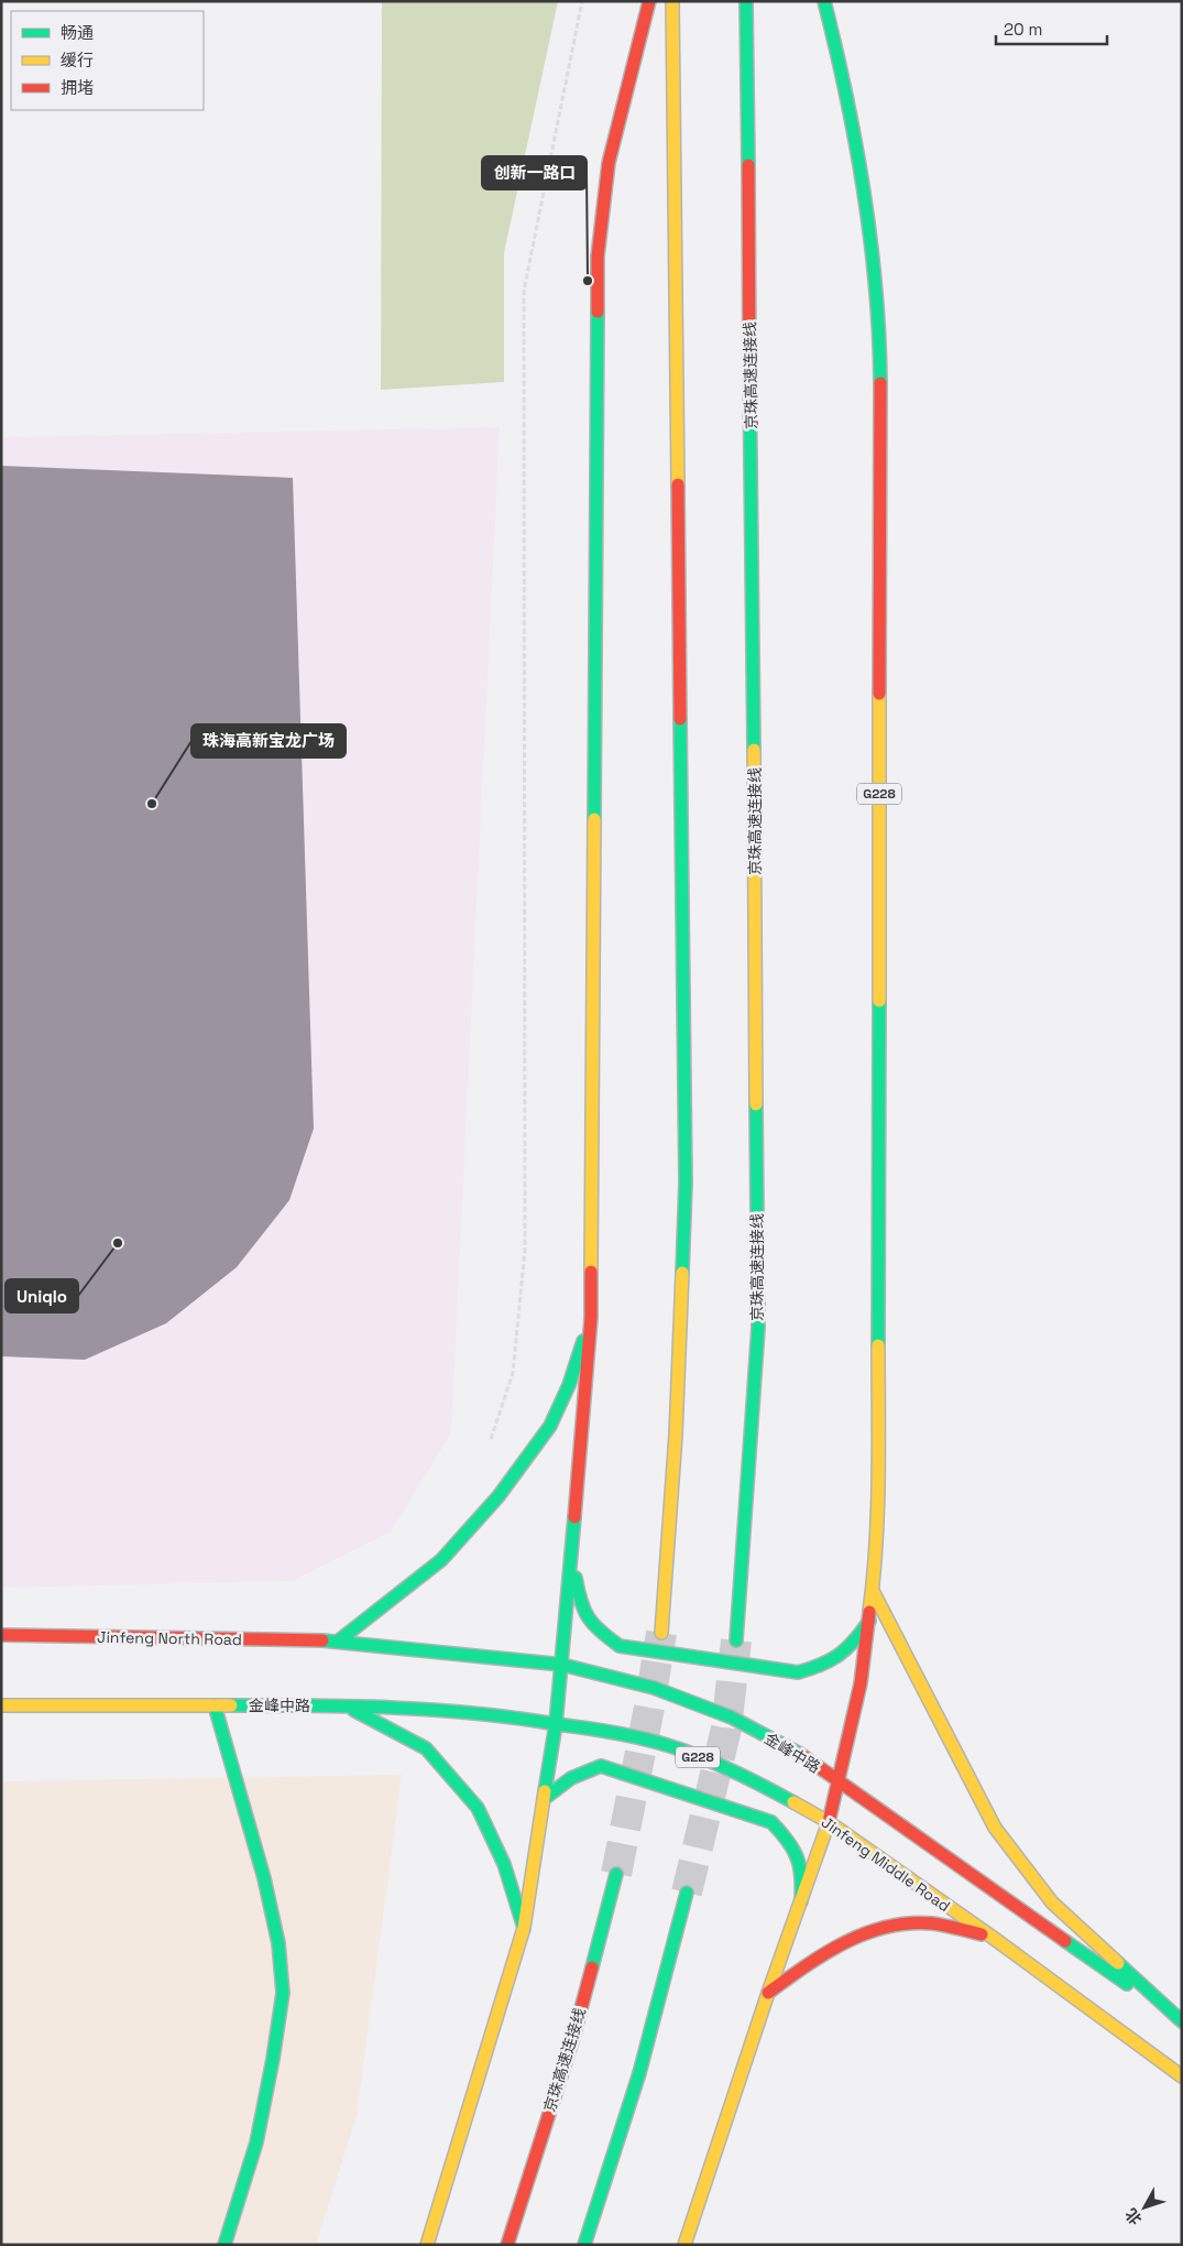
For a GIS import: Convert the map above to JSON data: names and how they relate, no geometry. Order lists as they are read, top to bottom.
{
  "streets": {
    "main road": [
      "京珠高速连接线",
      "G228",
      "Jinfeng North Road",
      "金峰中路",
      "Jinfeng Middle Road"
    ]
  },
  "crossings": [
    ["Jinfeng North Road", "金峰中路"],
    ["金峰中路", "Jinfeng Middle Road"]
  ],
  "places": ["创新一路口", "珠海高新宝龙广场", "Uniqlo"],
  "legend": ["畅通", "缓行", "拥堵"],
  "scale_bar": "20 m",
  "north": "bottom left"
}
